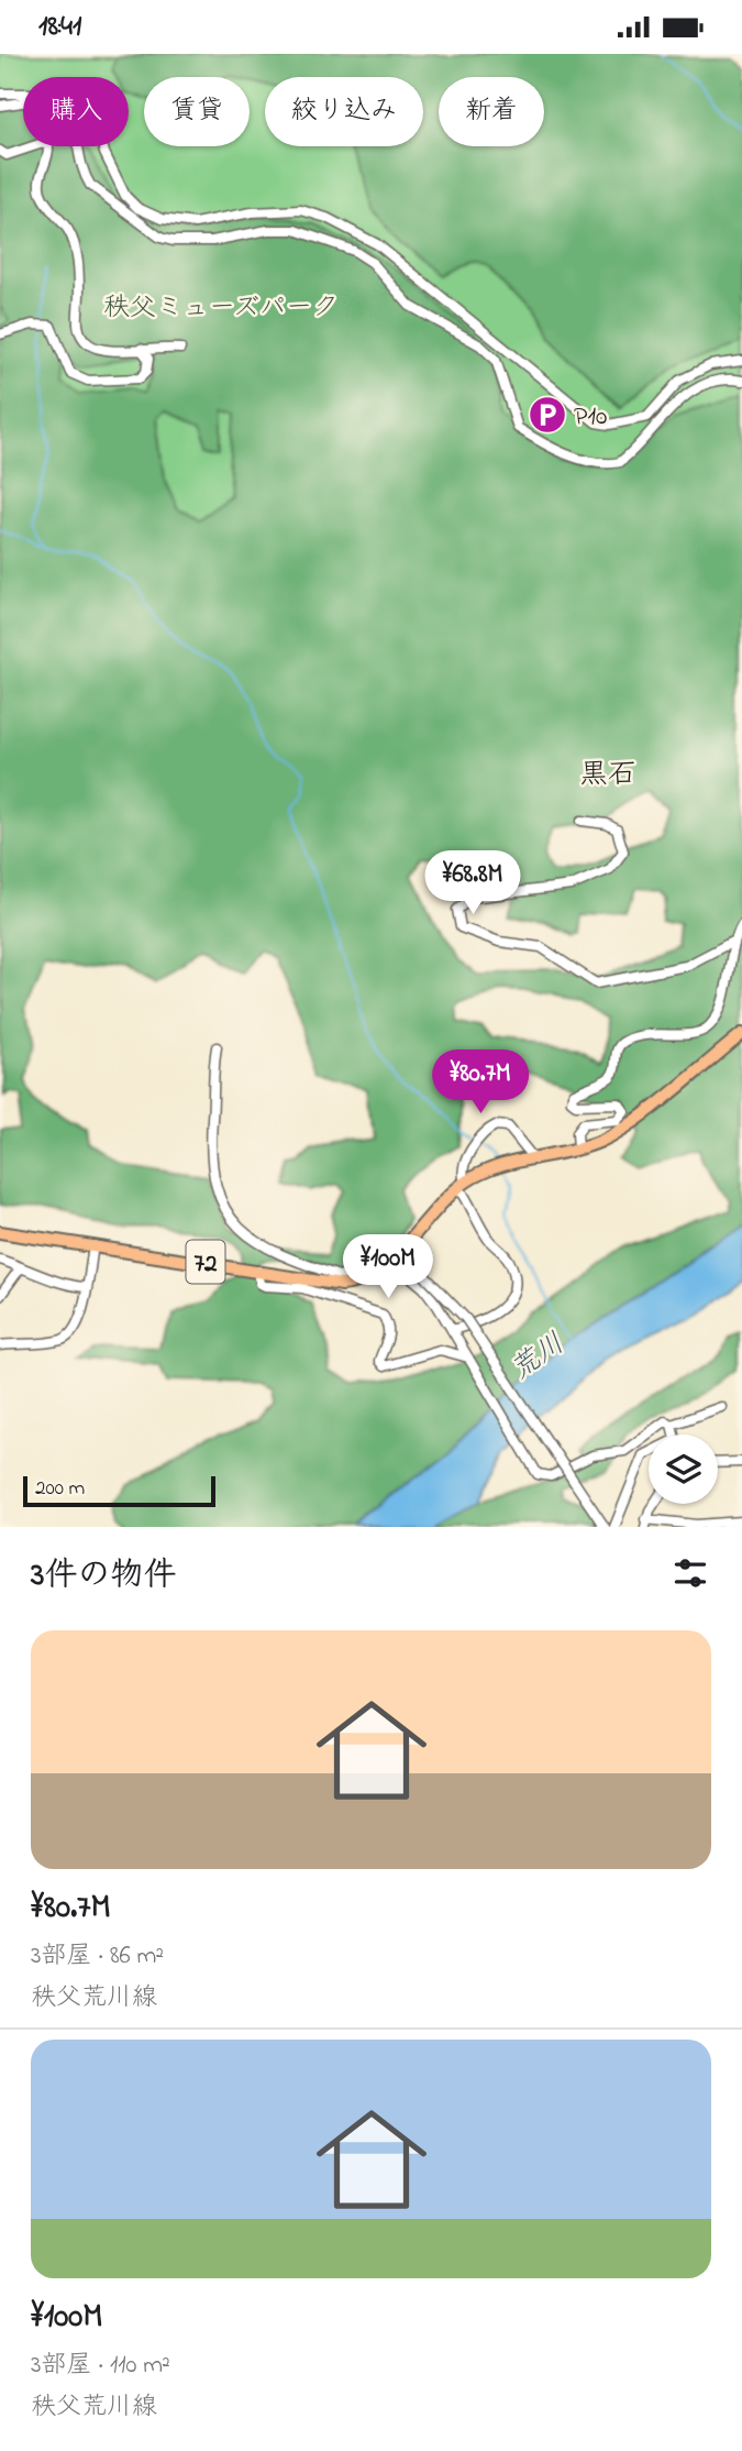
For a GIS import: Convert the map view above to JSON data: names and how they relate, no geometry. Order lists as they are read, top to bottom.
{
  "streets": {
    "main road": ["72"]
  },
  "districts": ["黒石"],
  "water": ["荒川"],
  "parks": ["秩父ミューズパーク"],
  "places": {
    "parking": ["P10"]
  },
  "scale_bar": "200 m",
  "page": {
    "status": "18:41",
    "chip": [
      "購入",
      "賃貸",
      "絞り込み",
      "新着"
    ],
    "price": ["¥68.8M", "¥80.7M", "¥100M"],
    "scale": "200 m",
    "heading": "3件の物件",
    "list": [
      {
        "name": "¥80.7M",
        "note": "3部屋 · 86 m² · 秩父荒川線"
      },
      {
        "name": "¥100M",
        "note": "3部屋 · 110 m² · 秩父荒川線"
      }
    ]
  }
}
